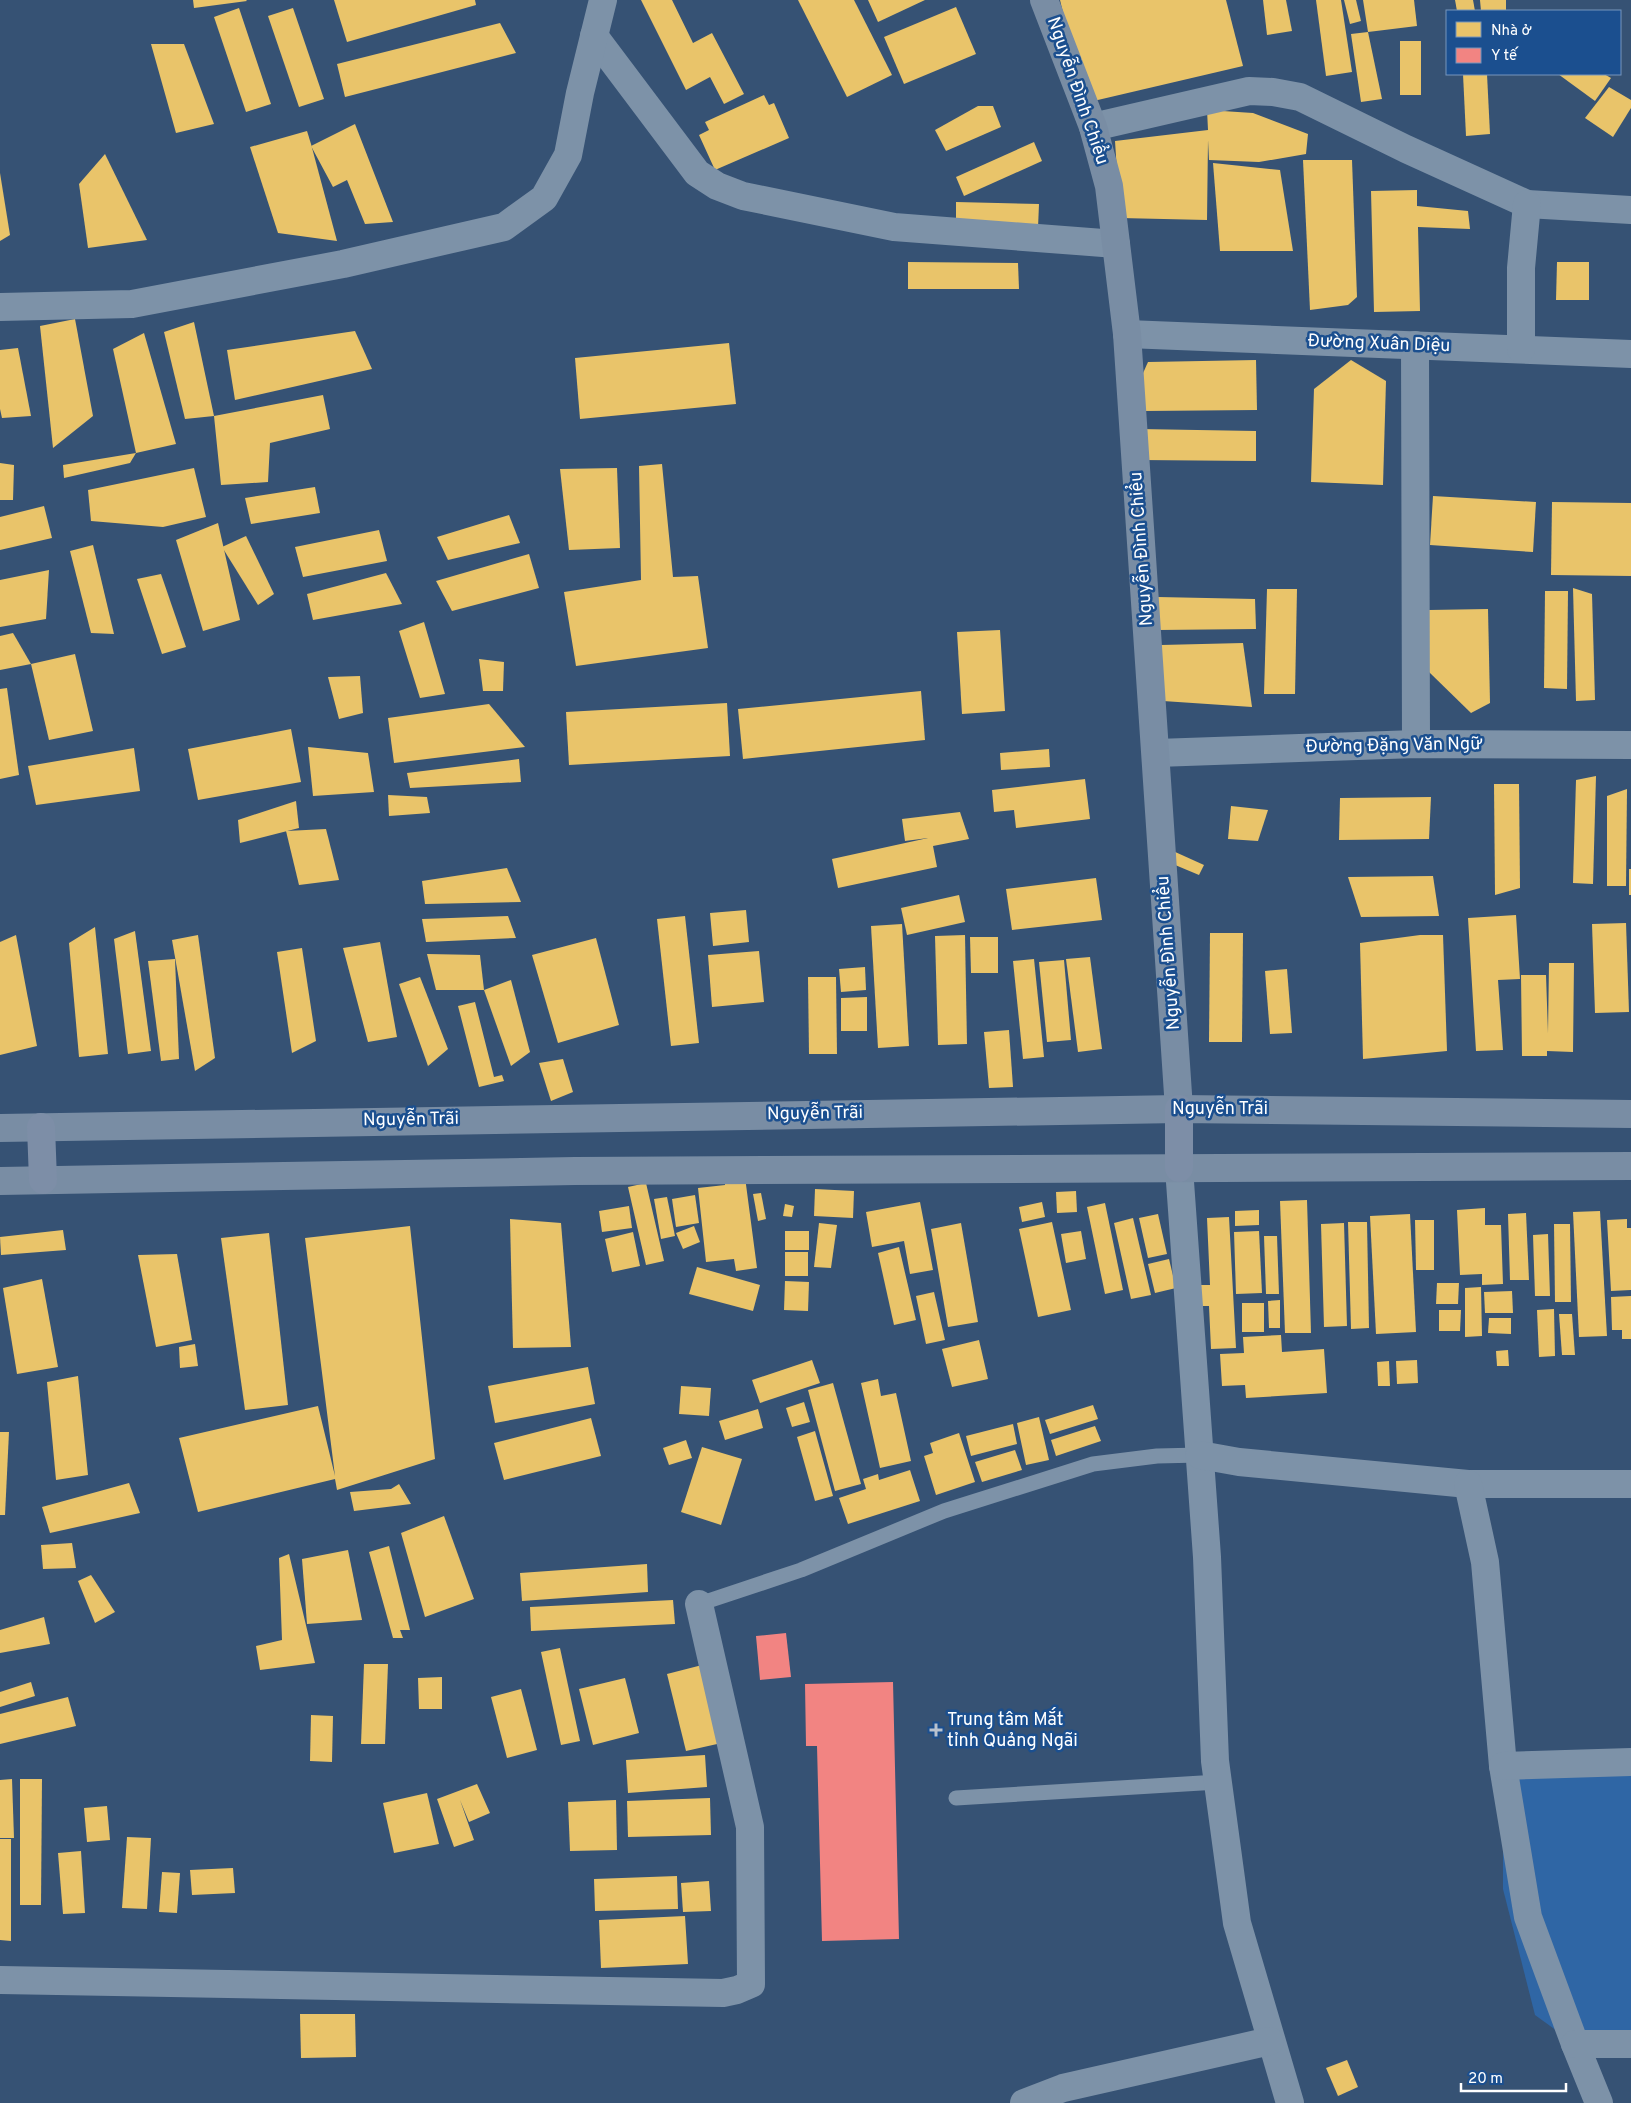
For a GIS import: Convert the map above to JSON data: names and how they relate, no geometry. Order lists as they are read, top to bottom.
{
  "streets": {
    "main road": ["Nguyễn Đình Chiểu", "Nguyễn Trãi"],
    "street": ["Đường Xuân Diệu", "Đường Đặng Văn Ngữ"]
  },
  "crossings": [
    ["Nguyễn Đình Chiểu", "Đường Xuân Diệu"],
    ["Nguyễn Đình Chiểu", "Đường Đặng Văn Ngữ"],
    ["Nguyễn Đình Chiểu", "Nguyễn Trãi"]
  ],
  "places": {
    "health": ["Trung tâm Mắt tỉnh Quảng Ngãi"]
  },
  "legend": ["Nhà ở", "Y tế"],
  "scale_bar": "20 m"
}
